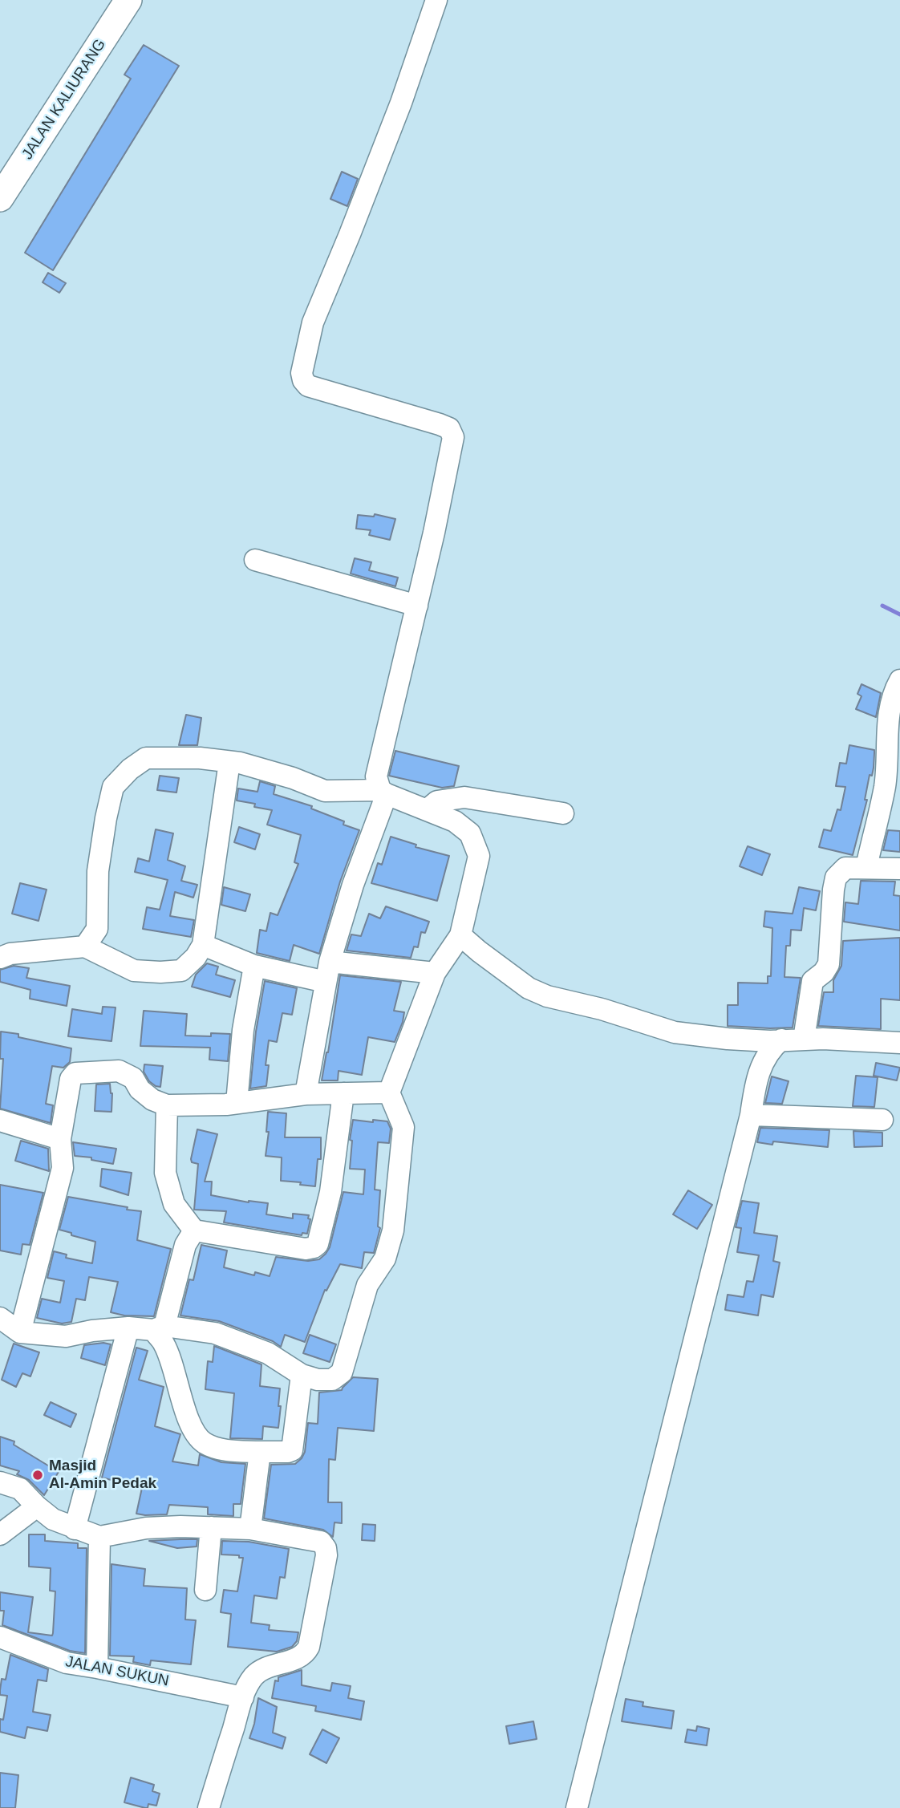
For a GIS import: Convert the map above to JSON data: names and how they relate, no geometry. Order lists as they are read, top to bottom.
{
  "streets": {
    "main road": ["JALAN KALIURANG"],
    "street": ["JALAN SUKUN"]
  },
  "places": ["Masjid Al-Amin Pedak"]
}
